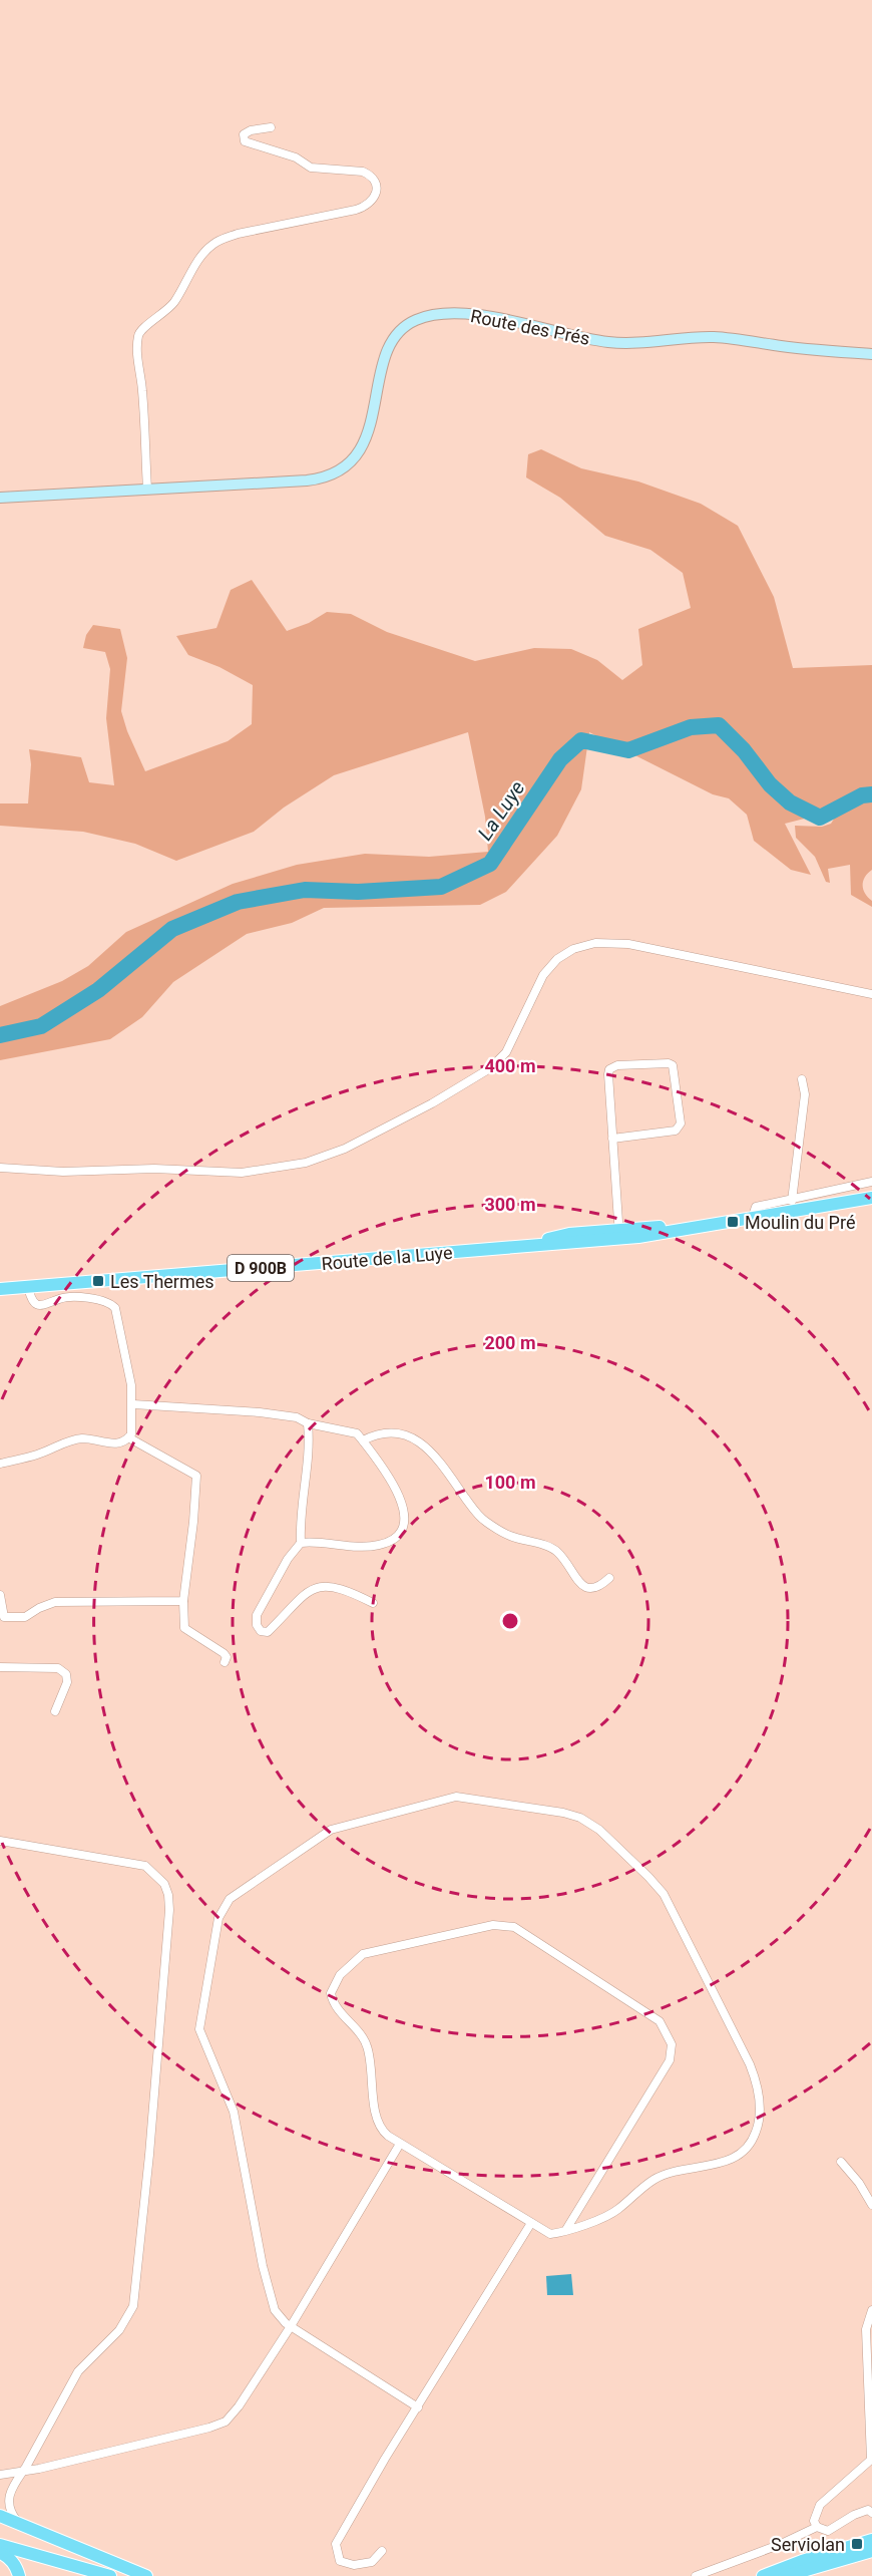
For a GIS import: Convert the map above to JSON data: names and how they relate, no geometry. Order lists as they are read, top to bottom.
{
  "streets": {
    "main road": ["Route de la Luye", "D 900B"],
    "street": ["Route des Prés"]
  },
  "water": ["La Luye"],
  "places": {
    "transit": ["Moulin du Pré", "Les Thermes", "Serviolan"]
  },
  "rings": [
    "400 m",
    "300 m",
    "200 m",
    "100 m"
  ]
}
